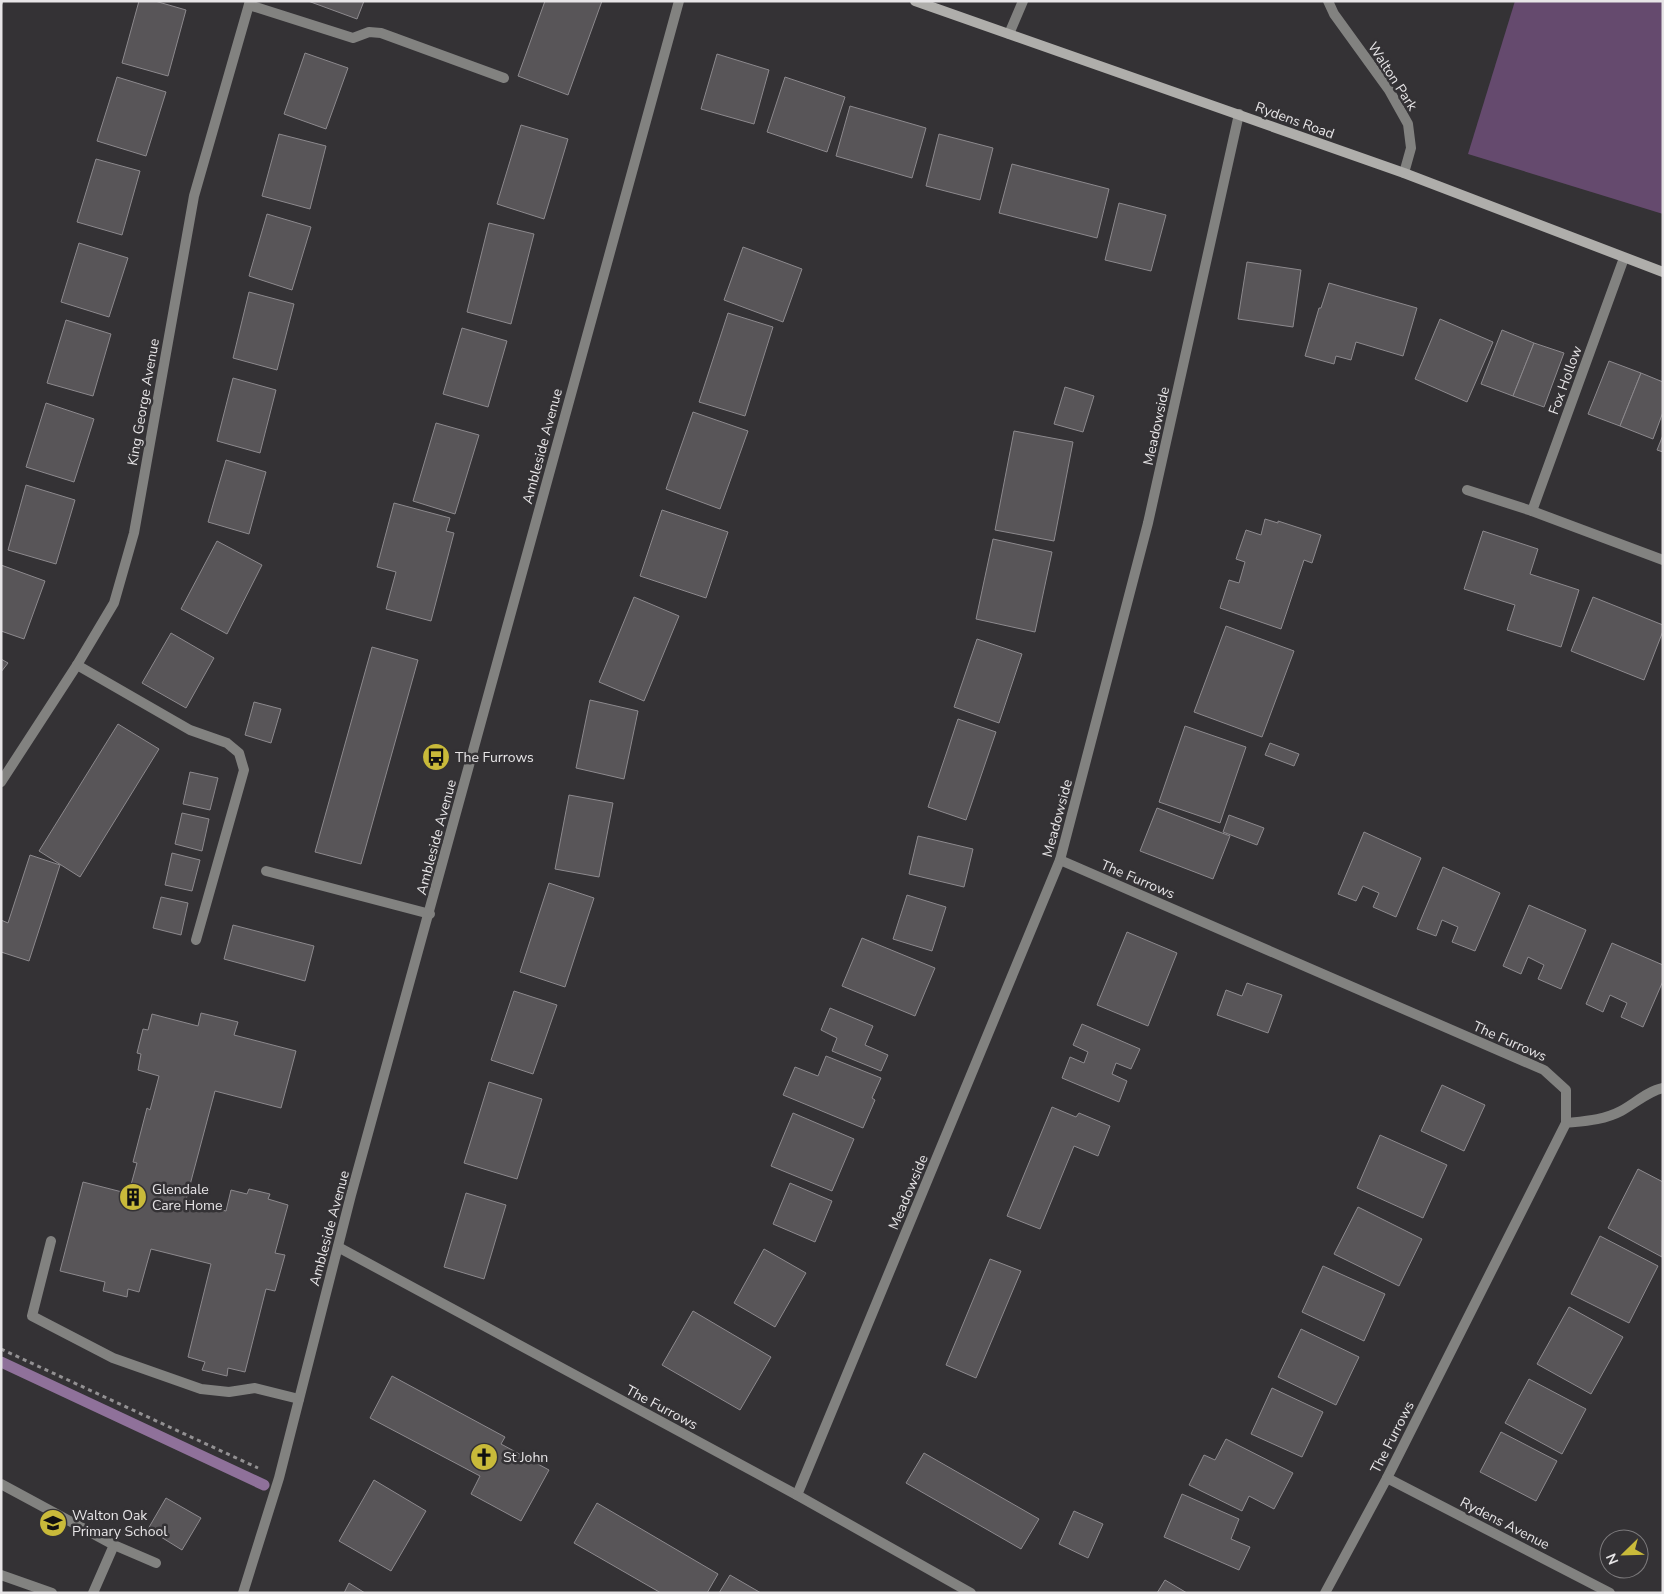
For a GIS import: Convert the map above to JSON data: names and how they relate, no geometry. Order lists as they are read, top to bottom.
{
  "streets": {
    "street": [
      "Walton Park",
      "Rydens Road",
      "Fox Hollow",
      "King George Avenue",
      "Meadowside",
      "Ambleside Avenue",
      "The Furrows",
      "Rydens Avenue"
    ]
  },
  "crossings": [
    ["Walton Park", "Rydens Road"],
    ["Rydens Road", "Fox Hollow"],
    ["Rydens Road", "Meadowside"],
    ["Meadowside", "The Furrows"],
    ["Ambleside Avenue", "The Furrows"],
    ["The Furrows", "Rydens Avenue"]
  ],
  "places": {
    "bus stop": ["The Furrows"],
    "building": ["Glendale Care Home"],
    "church": ["St John"],
    "school or university": ["Walton Oak Primary School"]
  },
  "north": "bottom left"
}
